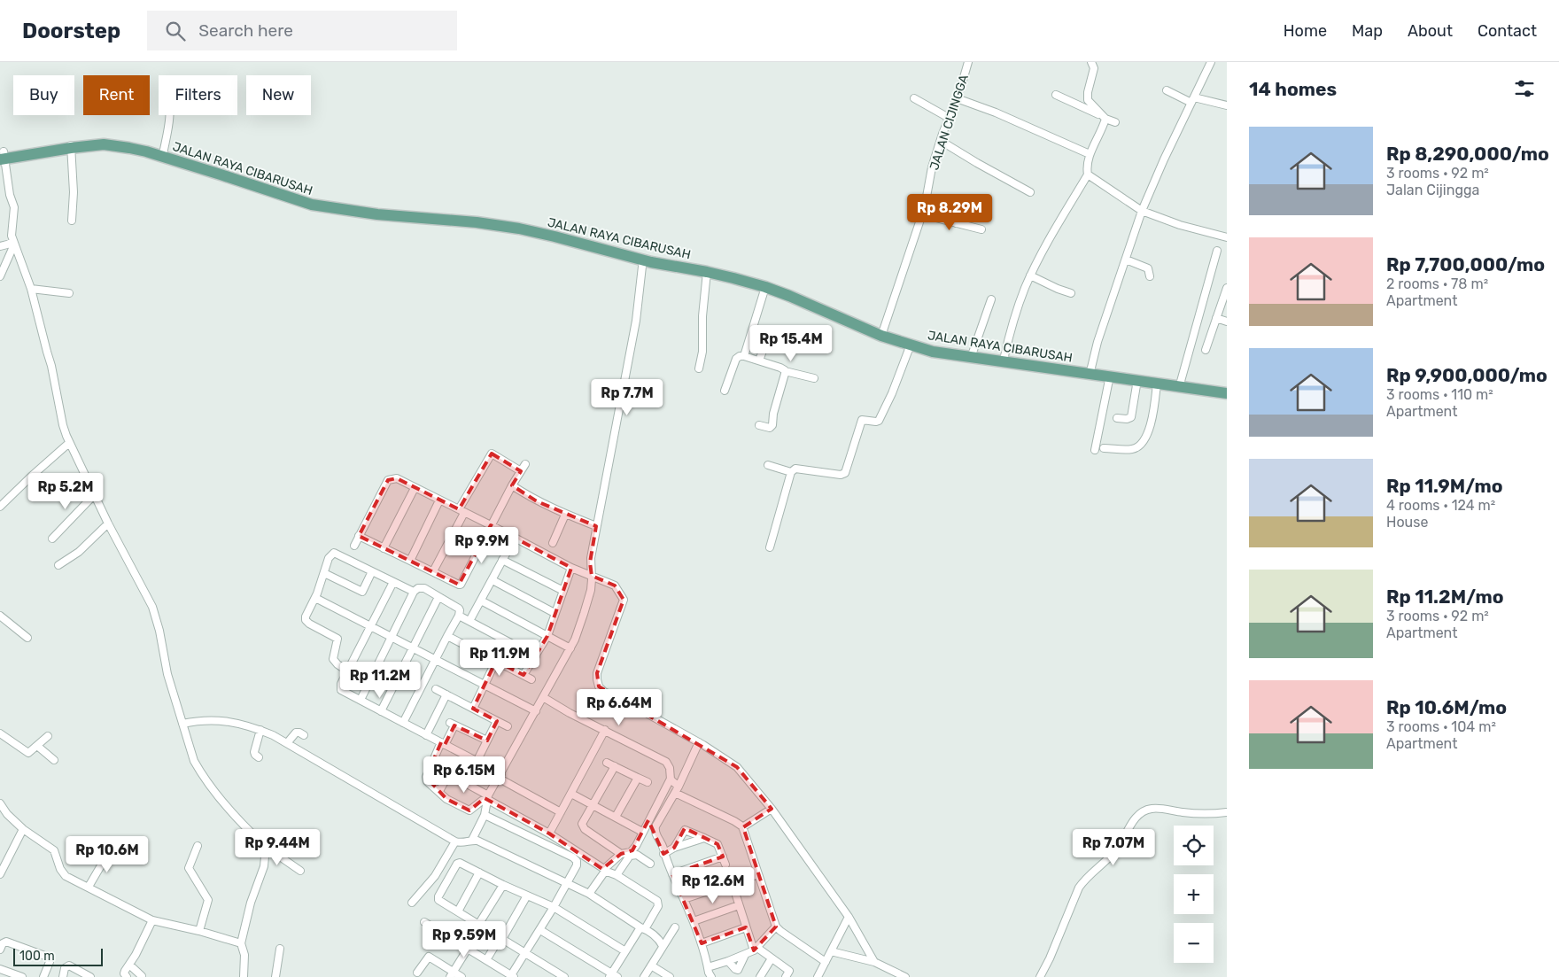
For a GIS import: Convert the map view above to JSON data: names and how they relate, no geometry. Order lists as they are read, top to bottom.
{
  "streets": {
    "main road": ["JALAN RAYA CIBARUSAH"],
    "street": ["JALAN CIJINGGA"]
  },
  "crossings": [
    ["JALAN CIJINGGA", "JALAN RAYA CIBARUSAH"]
  ],
  "scale_bar": "100 m",
  "page": {
    "header": "Doorstep",
    "search": "Search here",
    "nav": [
      "Home",
      "Map",
      "About",
      "Contact"
    ],
    "heading": "14 homes",
    "chip": [
      "Buy",
      "Rent",
      "Filters",
      "New"
    ],
    "list": [
      {
        "name": "Rp 8,290,000/mo",
        "note": "3 rooms · 92 m² · Jalan Cijingga"
      },
      {
        "name": "Rp 7,700,000/mo",
        "note": "2 rooms · 78 m² · Apartment"
      },
      {
        "name": "Rp 9,900,000/mo",
        "note": "3 rooms · 110 m² · Apartment"
      },
      {
        "name": "Rp 11.9M/mo",
        "note": "4 rooms · 124 m² · House"
      },
      {
        "name": "Rp 11.2M/mo",
        "note": "3 rooms · 92 m² · Apartment"
      },
      {
        "name": "Rp 10.6M/mo",
        "note": "3 rooms · 104 m² · Apartment"
      }
    ],
    "price": [
      "Rp 8.29M",
      "Rp 15.4M",
      "Rp 7.7M",
      "Rp 5.2M",
      "Rp 9.9M",
      "Rp 11.9M",
      "Rp 11.2M",
      "Rp 6.64M",
      "Rp 6.15M",
      "Rp 9.44M",
      "Rp 7.07M",
      "Rp 10.6M",
      "Rp 12.6M",
      "Rp 9.59M"
    ],
    "map_buttons": ["+", "−"],
    "scale": "100 m"
  }
}
